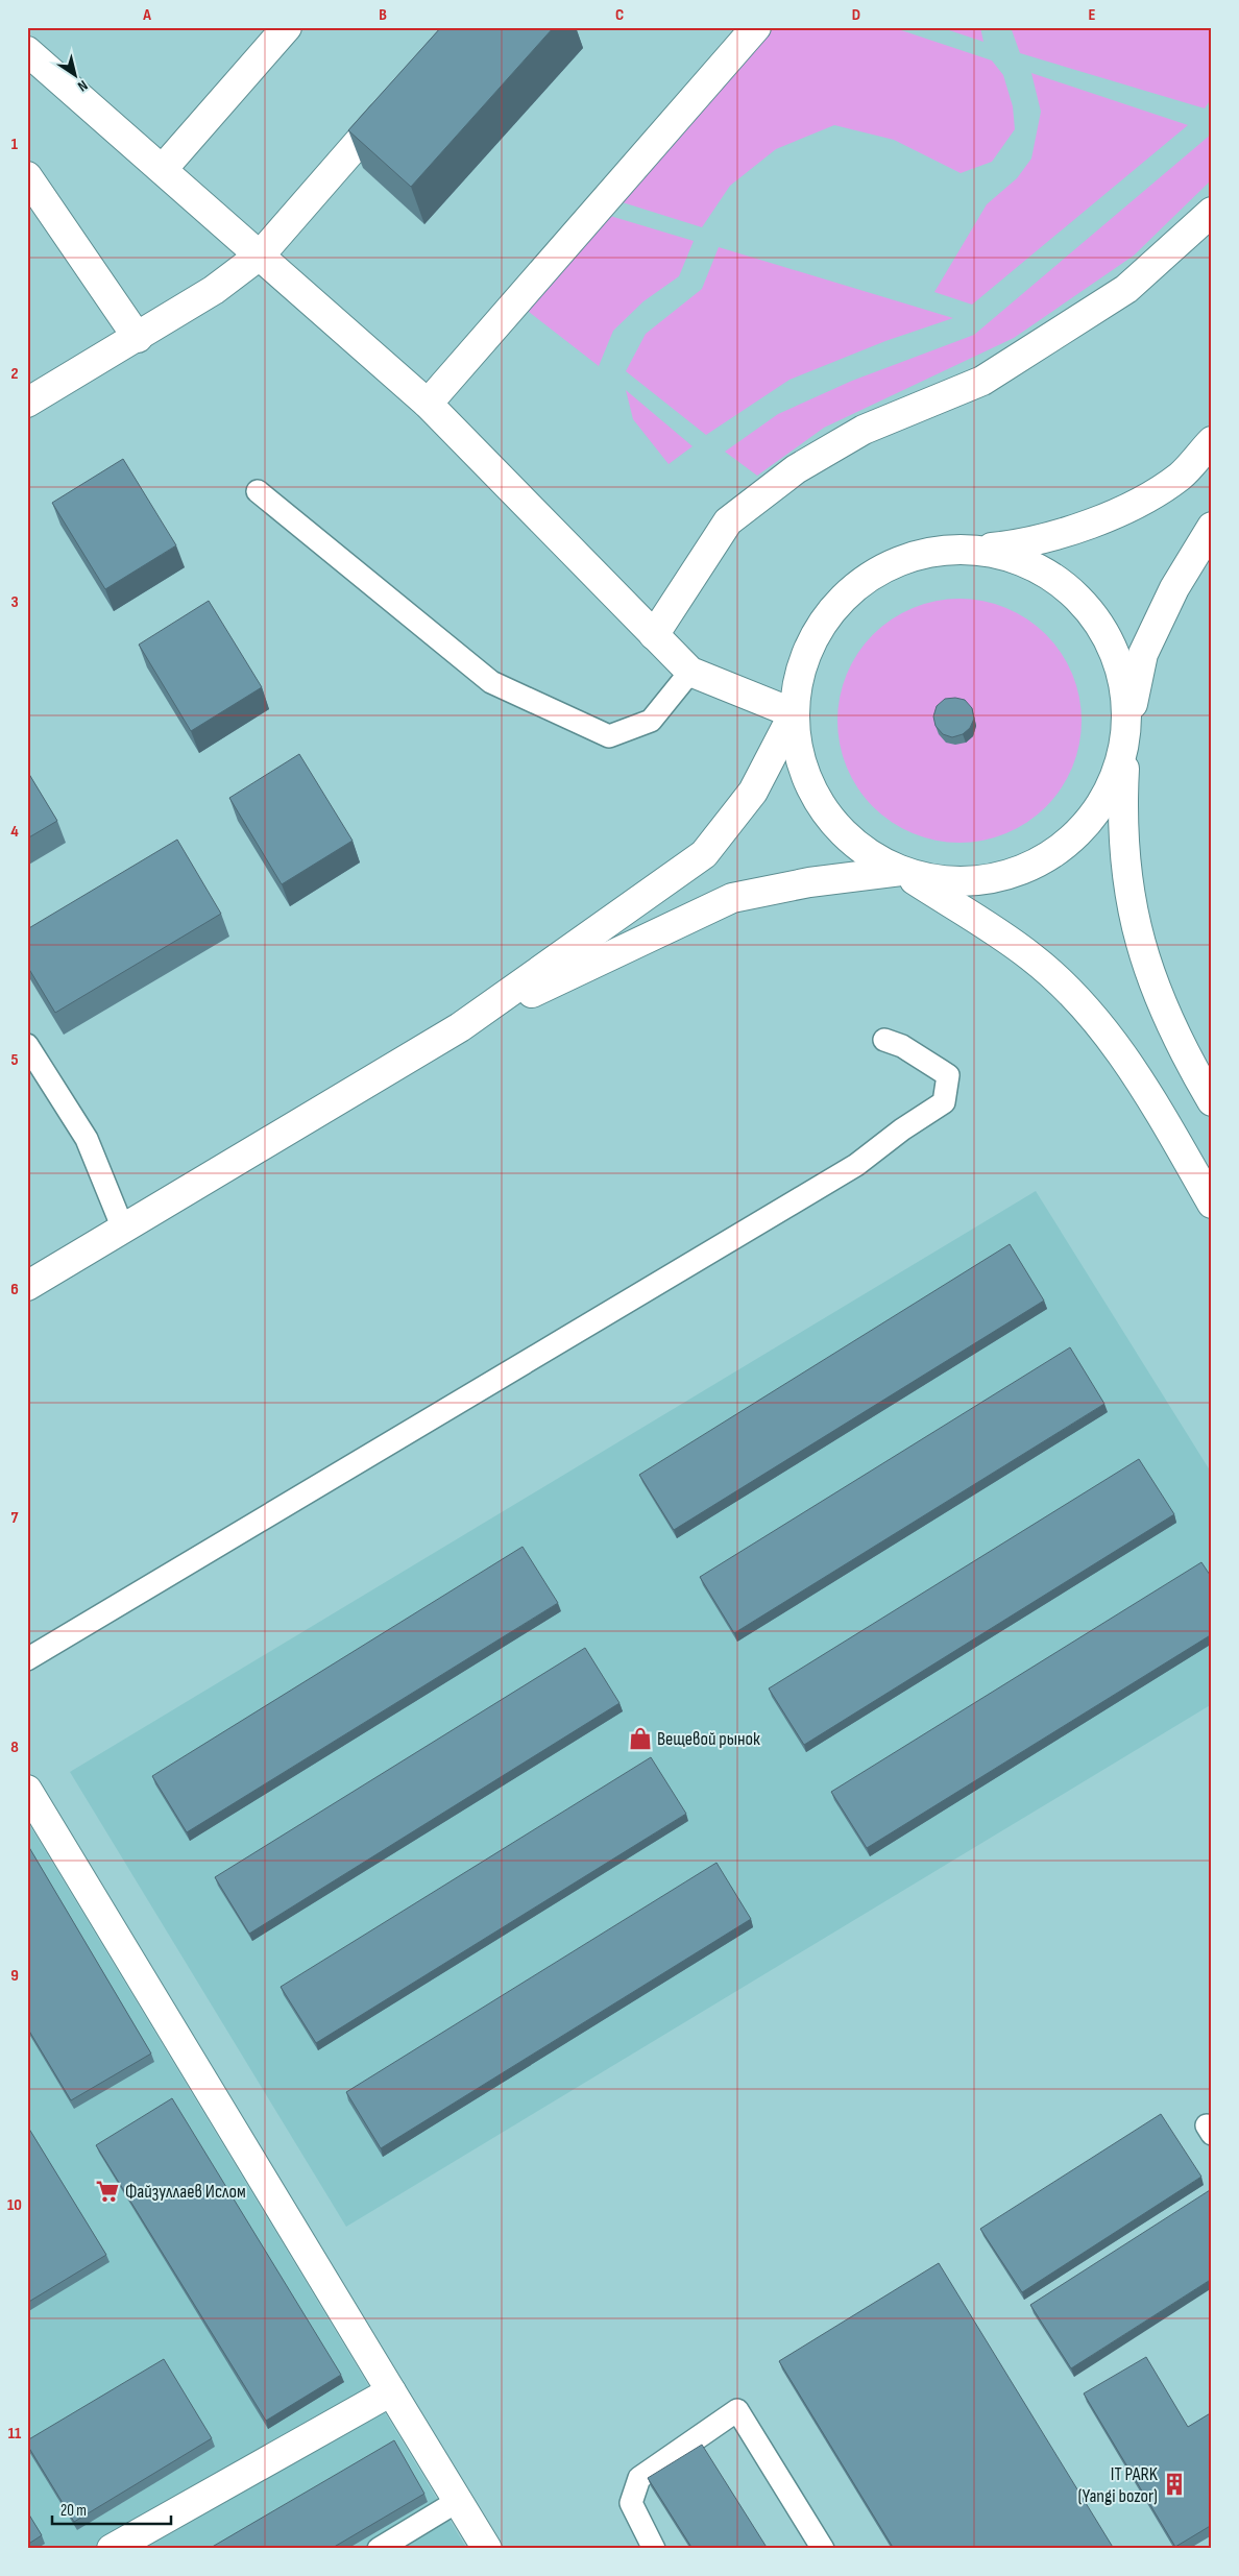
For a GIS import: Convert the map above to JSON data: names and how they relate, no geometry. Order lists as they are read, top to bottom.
{
  "places": {
    "shop": ["Вещевой рынок"],
    "supermarket": ["Файзуллаев Ислом"],
    "building": ["IT PARK (Yangi bozor)"]
  },
  "scale_bar": "20 m",
  "north": "bottom right",
  "grid": {
    "columns": [
      "A",
      "B",
      "C",
      "D",
      "E"
    ],
    "rows": [
      "1",
      "2",
      "3",
      "4",
      "5",
      "6",
      "7",
      "8",
      "9",
      "10",
      "11"
    ]
  }
}
